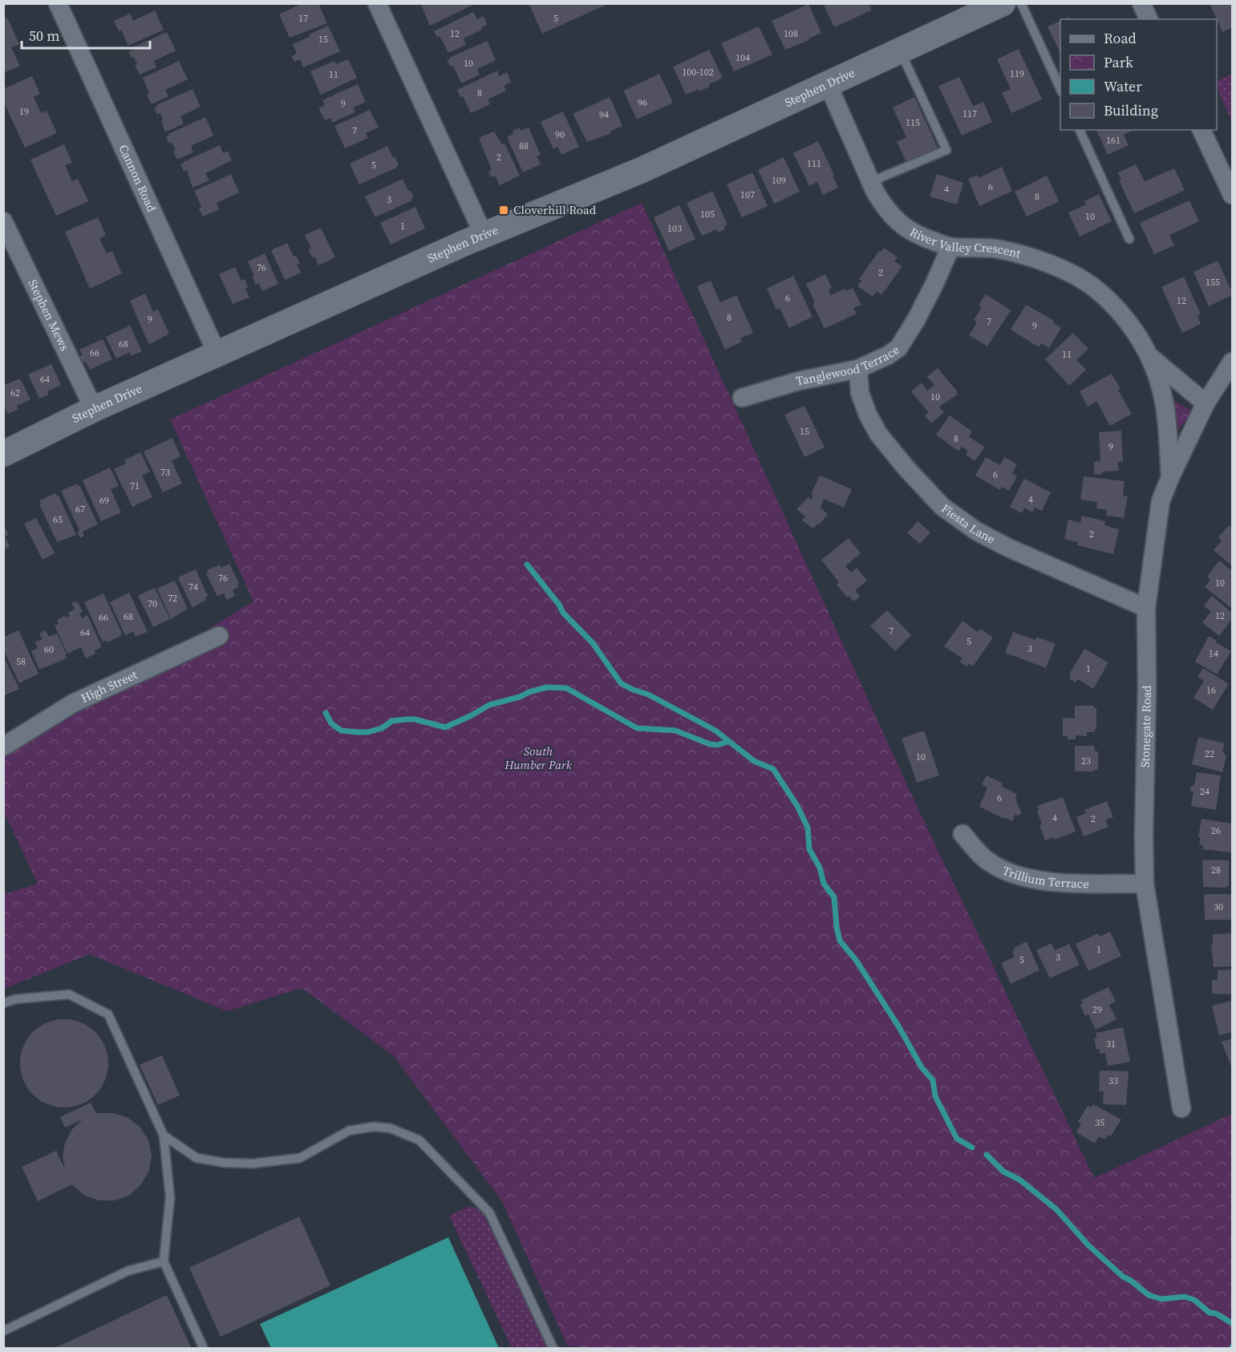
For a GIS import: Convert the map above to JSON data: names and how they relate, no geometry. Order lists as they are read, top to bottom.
{
  "streets": {
    "street": [
      "Stephen Drive",
      "Cannon Road",
      "River Valley Crescent",
      "Stephen Mews",
      "Tanglewood Terrace",
      "Fiesta Lane",
      "High Street",
      "Stonegate Road",
      "Trillium Terrace"
    ]
  },
  "crossings": [
    ["Stephen Drive", "Cannon Road"],
    ["Stephen Drive", "River Valley Crescent"],
    ["Stephen Drive", "Stephen Mews"],
    ["River Valley Crescent", "Tanglewood Terrace"],
    ["River Valley Crescent", "Stonegate Road"],
    ["Tanglewood Terrace", "Fiesta Lane"],
    ["Fiesta Lane", "Stonegate Road"],
    ["Stonegate Road", "Trillium Terrace"]
  ],
  "parks": ["South Humber Park"],
  "places": {
    "transit": ["Cloverhill Road"]
  },
  "house_numbers": [
    "17",
    "5",
    "12",
    "108",
    "15",
    "104",
    "10",
    "100-102",
    "119",
    "11",
    "8",
    "96",
    "9",
    "19",
    "117",
    "94",
    "115",
    "7",
    "90",
    "161",
    "88",
    "2",
    "111",
    "5",
    "109",
    "6",
    "4",
    "107",
    "8",
    "3",
    "105",
    "10",
    "1",
    "103",
    "76",
    "2",
    "155",
    "6",
    "12",
    "8",
    "9",
    "7",
    "9",
    "68",
    "66",
    "11",
    "64",
    "62",
    "10",
    "15",
    "8",
    "9",
    "73",
    "6",
    "71",
    "4",
    "69",
    "67",
    "65",
    "2",
    "76",
    "10",
    "74",
    "72",
    "70",
    "12",
    "68",
    "66",
    "7",
    "64",
    "5",
    "3",
    "60",
    "14",
    "58",
    "1",
    "16",
    "22",
    "10",
    "23",
    "24",
    "6",
    "4",
    "2",
    "26",
    "28",
    "30",
    "1",
    "3",
    "5",
    "29",
    "31",
    "33",
    "35"
  ],
  "legend": [
    "Road",
    "Park",
    "Water",
    "Building"
  ],
  "scale_bar": "50 m"
}
